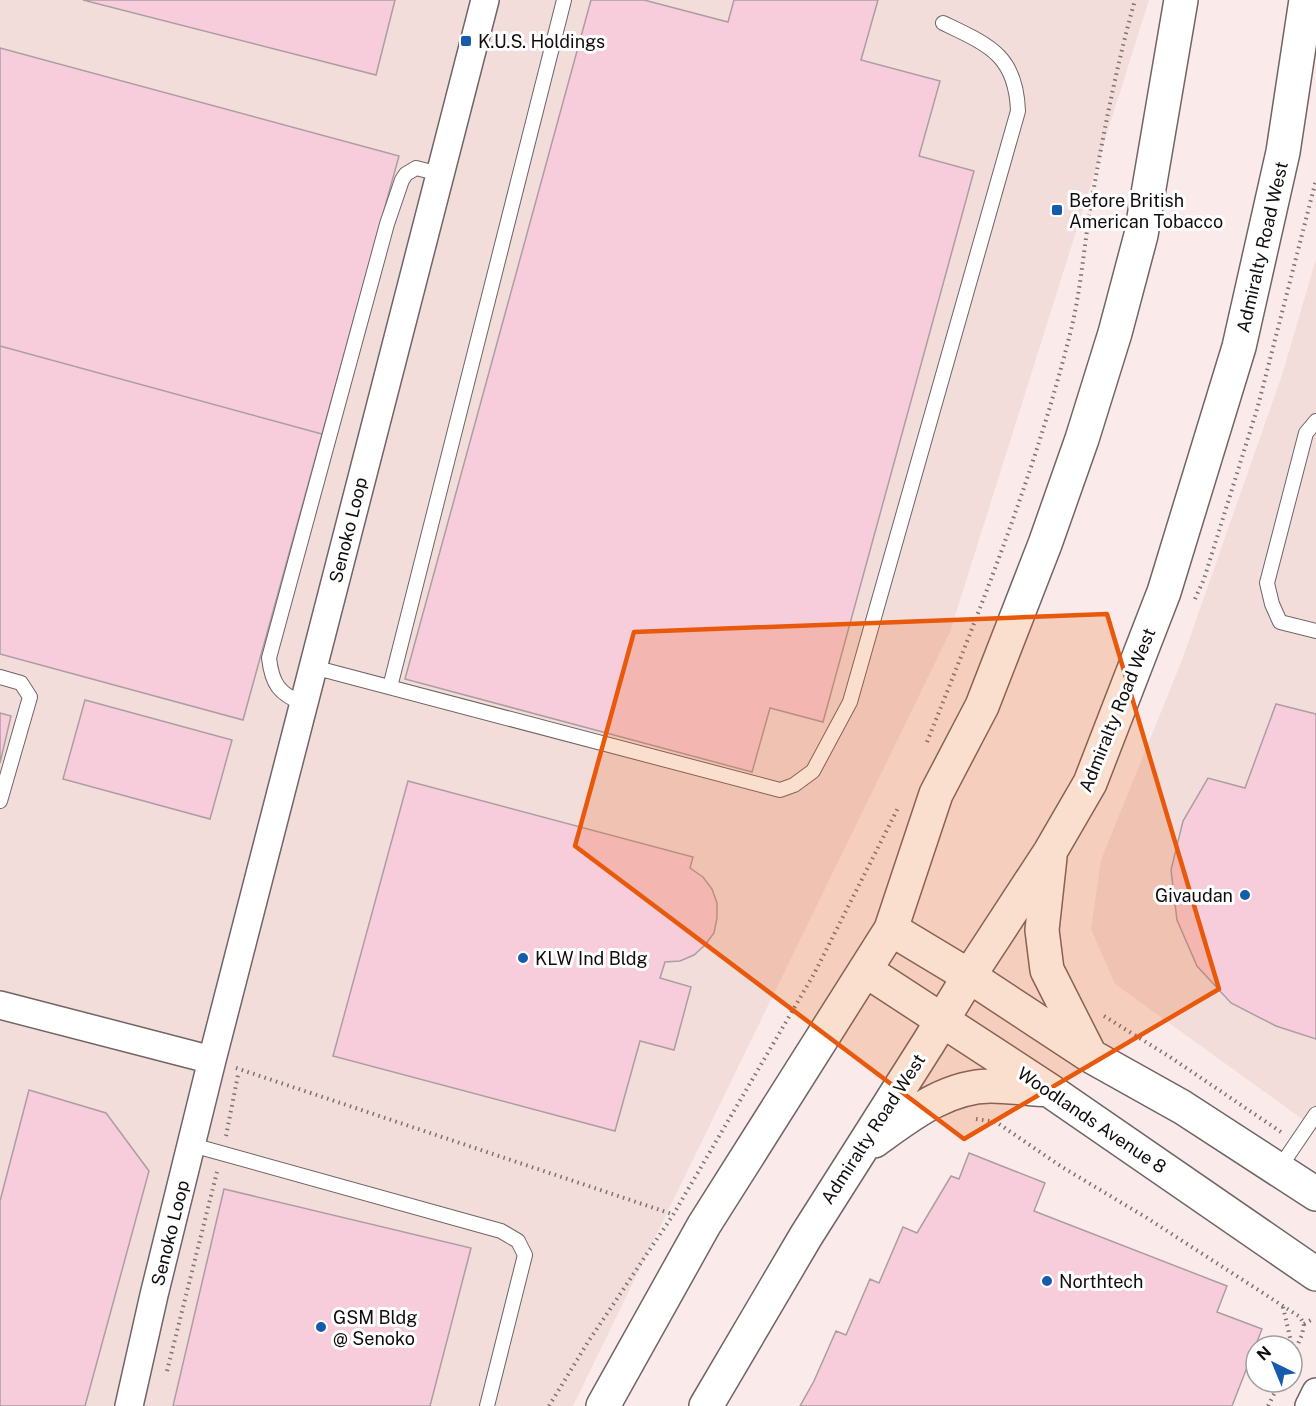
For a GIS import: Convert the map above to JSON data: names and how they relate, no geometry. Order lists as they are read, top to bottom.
{
  "streets": {
    "main road": ["Admiralty Road West", "Woodlands Avenue 8"],
    "street": ["Senoko Loop"]
  },
  "crossings": [
    ["Admiralty Road West", "Woodlands Avenue 8"]
  ],
  "places": {
    "transit": ["K.U.S. Holdings", "Before British American Tobacco"],
    "other": [
      "Givaudan",
      "KLW Ind Bldg",
      "Northtech",
      "GSM Bldg @ Senoko"
    ]
  },
  "north": "top left"
}
